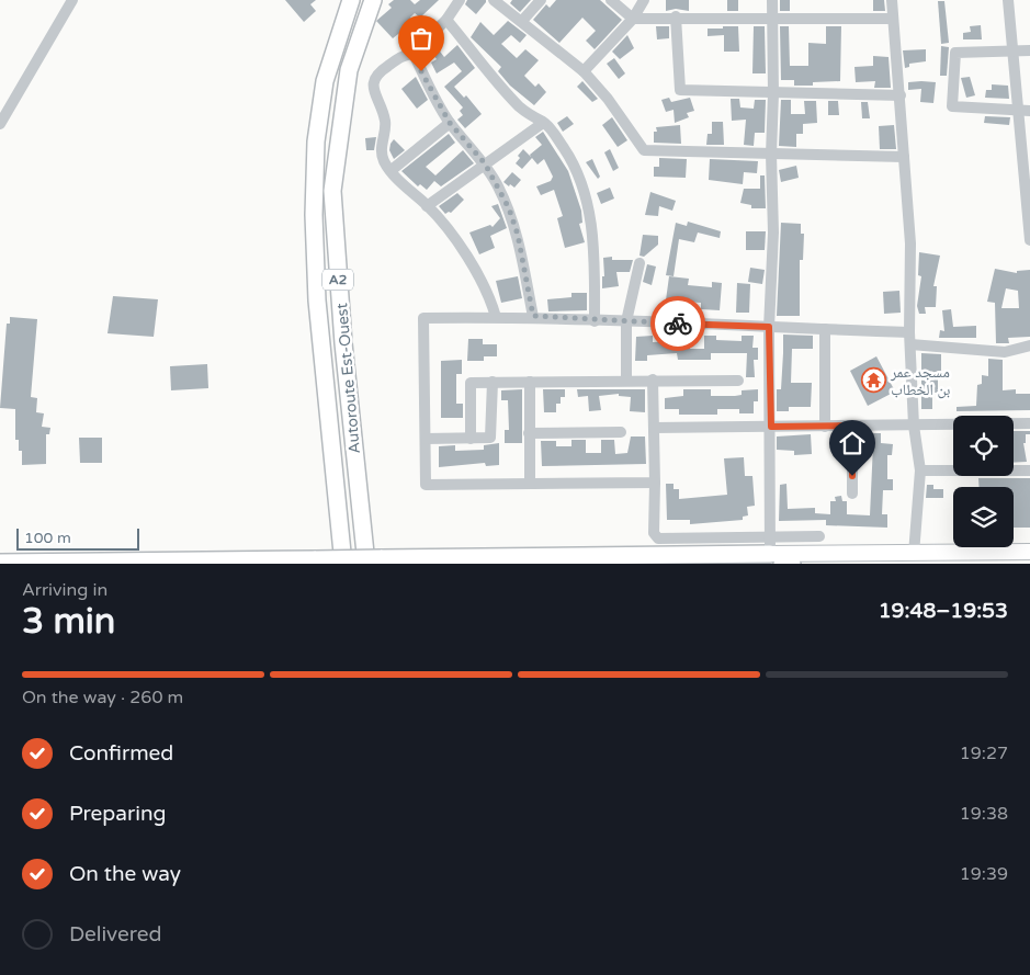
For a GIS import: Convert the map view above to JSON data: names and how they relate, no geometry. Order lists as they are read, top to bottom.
{
  "streets": {
    "highway": ["A2", "Autoroute Est-Ouest"]
  },
  "places": {
    "temple": ["مسجد عمر بن الخطاب"]
  },
  "scale_bar": "100 m",
  "page": {
    "scale": "100 m",
    "heading": ["3 min", "Arriving in", "19:48–19:53"],
    "bar": "On the way · 260 m",
    "list": [
      ["Confirmed", "19:27"],
      ["Preparing", "19:38"],
      ["On the way", "19:39"],
      "Delivered"
    ]
  }
}
